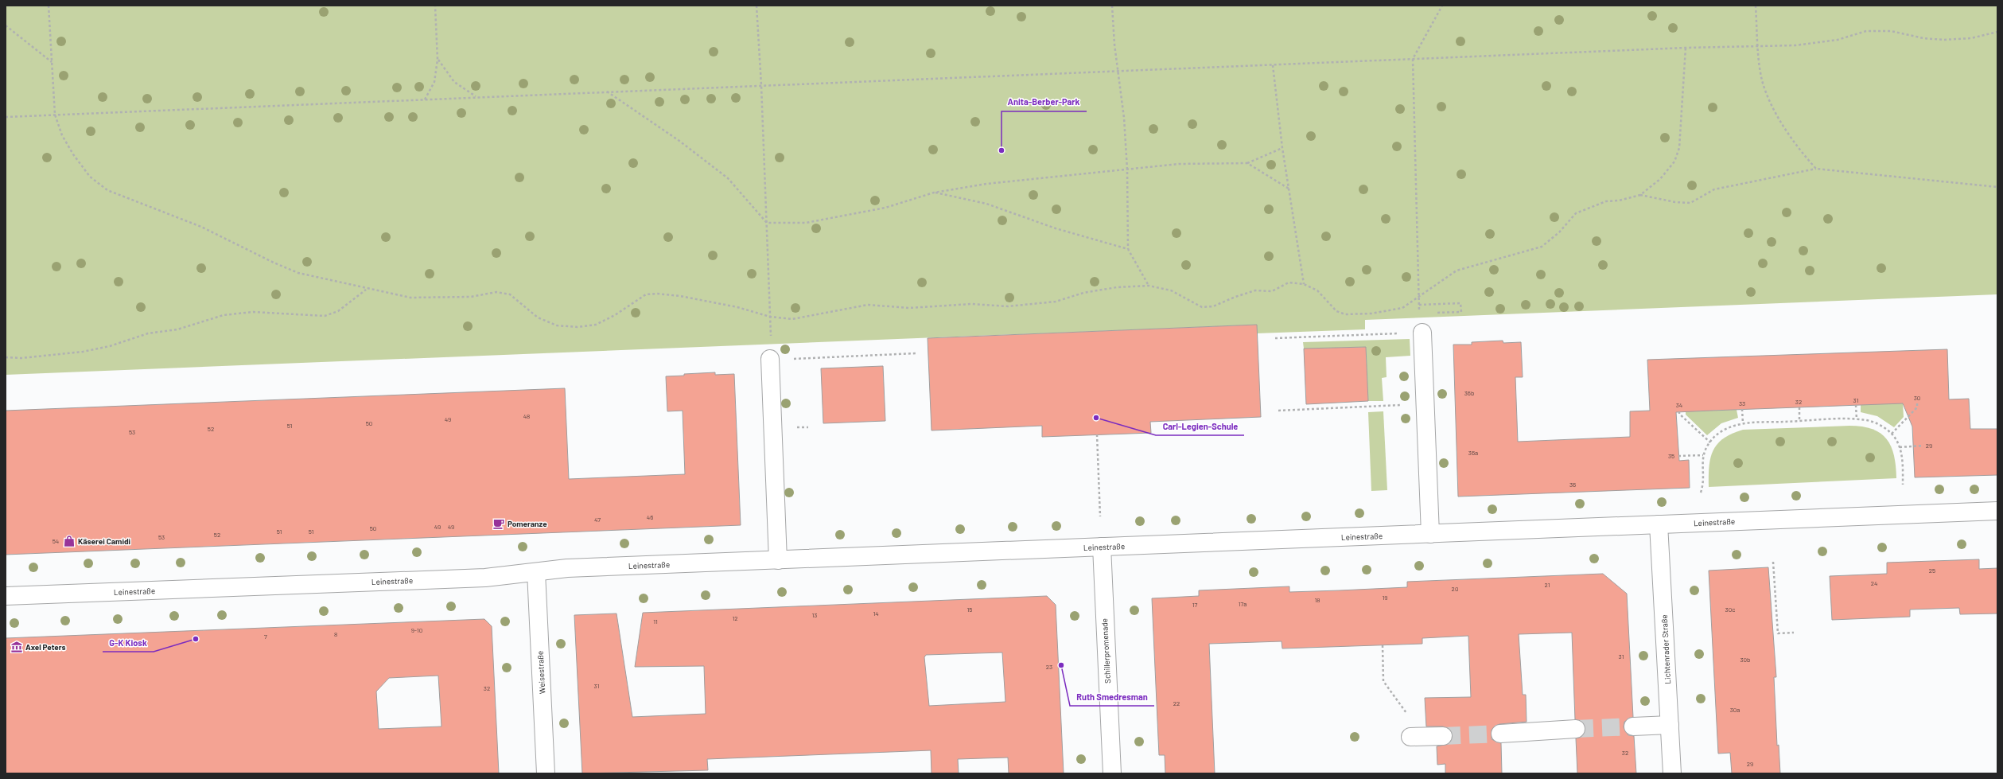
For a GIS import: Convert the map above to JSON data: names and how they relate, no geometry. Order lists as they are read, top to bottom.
{
  "streets": {
    "street": [
      "Leinestraße",
      "Lichtenrader Straße",
      "Schillerpromenade",
      "Weisestraße"
    ]
  },
  "crossings": [
    ["Leinestraße", "Lichtenrader Straße"],
    ["Leinestraße", "Schillerpromenade"],
    ["Leinestraße", "Weisestraße"]
  ],
  "places": {
    "other": [
      "Anita-Berber-Park",
      "Carl-Legien-Schule",
      "G-K Kiosk",
      "Ruth Smedresman"
    ],
    "cafe": ["Pomeranze"],
    "shop": ["Käserei Camidi"],
    "museum": ["Axel Peters"]
  },
  "house_numbers": [
    "36b",
    "30",
    "31",
    "32",
    "33",
    "34",
    "48",
    "49",
    "50",
    "51",
    "52",
    "53",
    "29",
    "36a",
    "35",
    "36",
    "46",
    "47",
    "49",
    "49",
    "50",
    "51",
    "51",
    "52",
    "53",
    "54",
    "25",
    "24",
    "21",
    "20",
    "19",
    "18",
    "17a",
    "17",
    "15",
    "30c",
    "14",
    "13",
    "12",
    "11",
    "9-10",
    "8",
    "7",
    "31",
    "30b",
    "23",
    "31",
    "32",
    "22",
    "30a",
    "32",
    "29"
  ]
}
